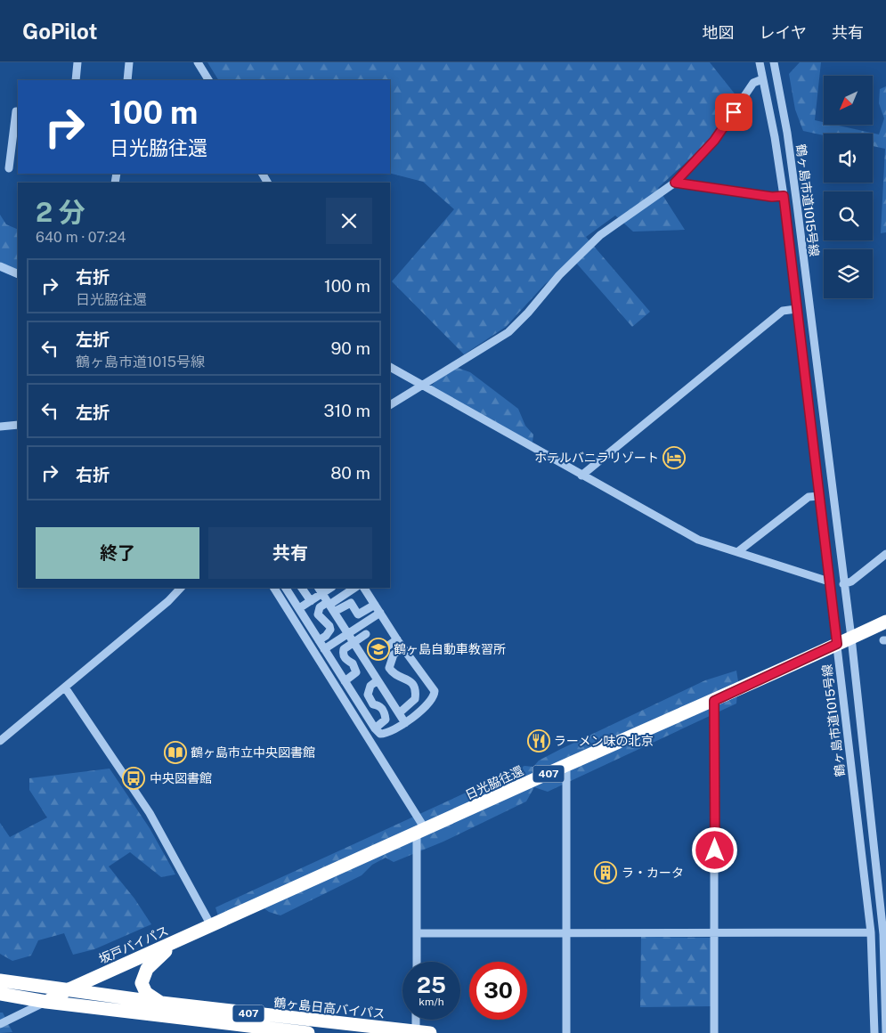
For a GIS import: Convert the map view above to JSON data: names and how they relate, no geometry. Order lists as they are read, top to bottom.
{
  "streets": {
    "highway": [
      "407",
      "日光脇往還",
      "坂戸バイパス",
      "鶴ヶ島日高バイパス"
    ],
    "street": ["鶴ヶ島市道1015号線"]
  },
  "crossings": [
    ["鶴ヶ島市道1015号線", "日光脇往還"],
    ["407", "坂戸バイパス"],
    ["407", "鶴ヶ島日高バイパス"],
    ["日光脇往還", "坂戸バイパス"],
    ["坂戸バイパス", "鶴ヶ島日高バイパス"]
  ],
  "places": {
    "hotel": ["ホテルバニラリゾート"],
    "school or university": ["鶴ヶ島自動車教習所"],
    "restaurant": ["ラーメン味の北京"],
    "library": ["鶴ヶ島市立中央図書館"],
    "bus stop": ["中央図書館"],
    "building": ["ラ・カータ"]
  },
  "north": "bottom left",
  "page": {
    "header": "GoPilot",
    "nav": ["地図", "レイヤ", "共有"],
    "turn": ["100 m", "日光脇往還"],
    "heading": ["2 分", "640 m · 07:24"],
    "list": [
      {
        "name": "右折",
        "note": "日光脇往還",
        "value": "100 m"
      },
      {
        "name": "左折",
        "note": "鶴ヶ島市道1015号線",
        "value": "90 m"
      },
      {
        "name": "左折",
        "value": "310 m"
      },
      {
        "name": "右折",
        "value": "80 m"
      }
    ],
    "buttons": ["終了", "共有"],
    "speed": "25 km/h",
    "limit": "30"
  }
}
